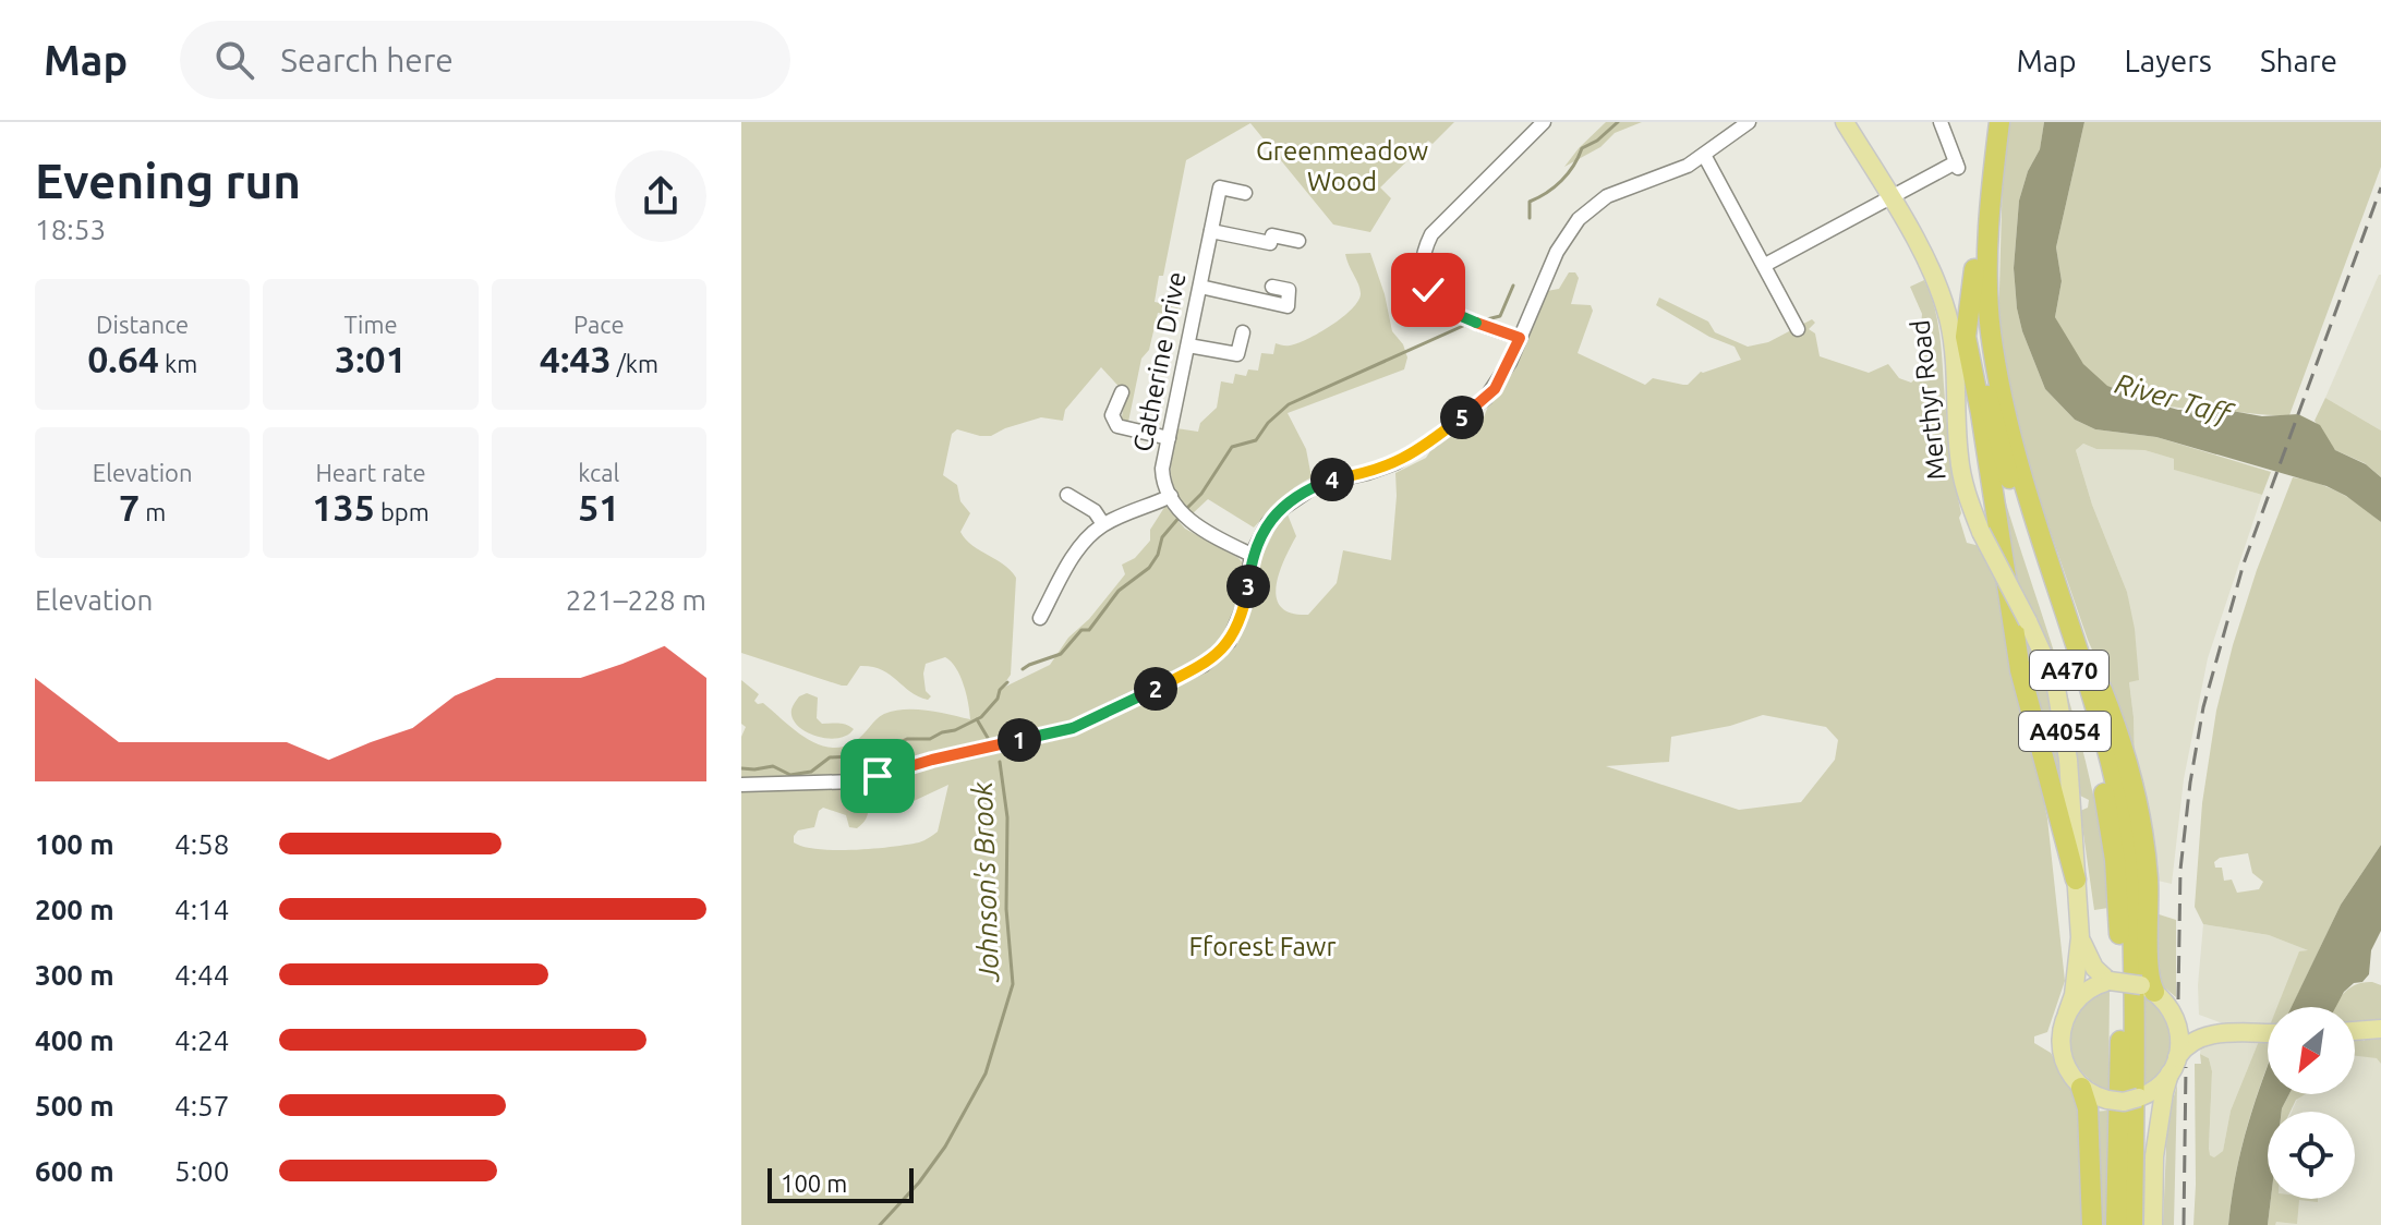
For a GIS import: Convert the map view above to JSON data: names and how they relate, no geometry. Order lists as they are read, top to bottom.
{
  "streets": {
    "highway": ["A470"],
    "main road": ["Merthyr Road", "A4054"],
    "street": ["Catherine Drive"]
  },
  "water": ["River Taff", "Johnson's Brook"],
  "parks": ["Greenmeadow Wood", "Fforest Fawr"],
  "scale_bar": "100 m",
  "north": "bottom left",
  "page": {
    "header": "Map",
    "search": "Search here",
    "nav": ["Map", "Layers", "Share"],
    "heading": ["Evening run", "18:53"],
    "stats": [
      ["Distance", "0.64 km"],
      ["Time", "3:01"],
      ["Pace", "4:43 /km"],
      ["Elevation", "7 m"],
      ["Heart rate", "135 bpm"],
      ["kcal", "51"]
    ],
    "pins": [
      "5",
      "4",
      "3",
      "2",
      "1"
    ],
    "chart": ["Elevation", "221–228 m"],
    "list": [
      {
        "name": "100 m",
        "note": "4:58"
      },
      {
        "name": "200 m",
        "note": "4:14"
      },
      {
        "name": "300 m",
        "note": "4:44"
      },
      {
        "name": "400 m",
        "note": "4:24"
      },
      {
        "name": "500 m",
        "note": "4:57"
      },
      {
        "name": "600 m",
        "note": "5:00"
      }
    ],
    "scale": "100 m"
  }
}
